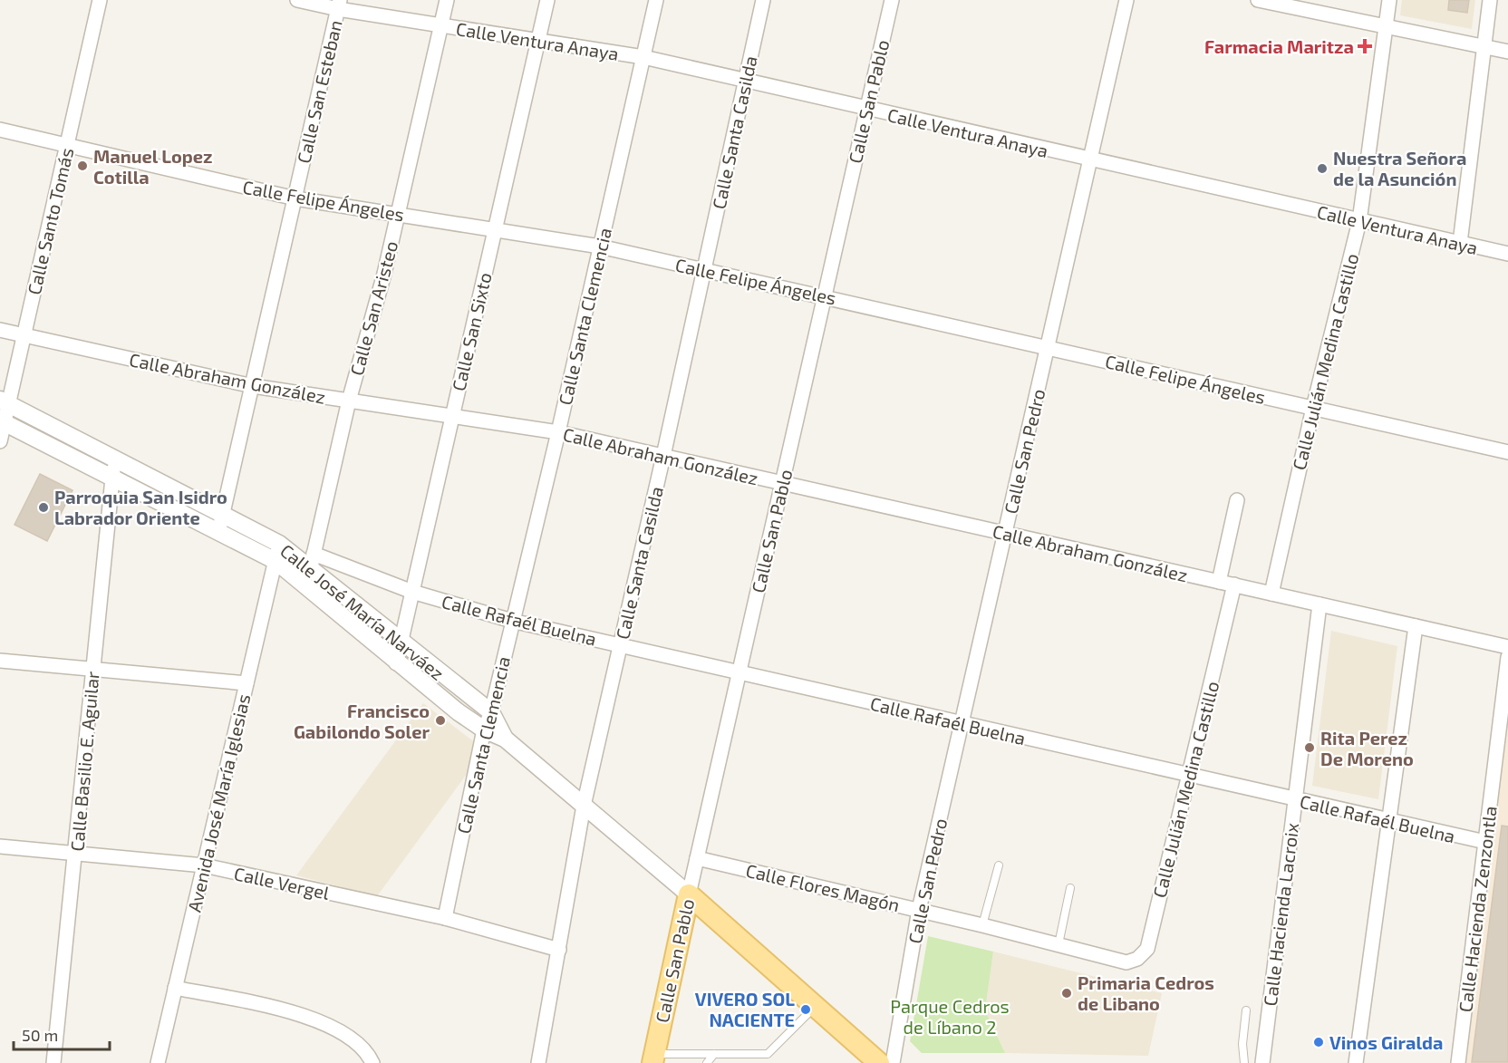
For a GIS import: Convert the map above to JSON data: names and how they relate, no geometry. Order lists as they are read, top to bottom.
{
  "streets": {
    "main road": ["Calle San Pablo", "Calle José María Narváez"],
    "street": [
      "Calle Ventura Anaya",
      "Calle San Esteban",
      "Calle Santa Casilda",
      "Calle Felipe Ángeles",
      "Calle Santo Tomás",
      "Calle San Aristeo",
      "Calle Santa Clemencia",
      "Calle San Sixto",
      "Calle Julián Medina Castillo",
      "Calle Abraham González",
      "Calle San Pedro",
      "Calle Rafaél Buelna",
      "Calle Basilio E. Aguilar",
      "Avenida José María Iglesias",
      "Calle Vergel",
      "Calle Flores Magón",
      "Calle Hacienda Zenzontla",
      "Calle Hacienda Lacroix"
    ]
  },
  "crossings": [
    ["Calle Ventura Anaya", "Calle San Esteban"],
    ["Calle Ventura Anaya", "Calle San Pablo"],
    ["Calle Ventura Anaya", "Calle Santa Casilda"],
    ["Calle Ventura Anaya", "Calle San Aristeo"],
    ["Calle Ventura Anaya", "Calle Santa Clemencia"],
    ["Calle Ventura Anaya", "Calle San Sixto"],
    ["Calle Ventura Anaya", "Calle Julián Medina Castillo"],
    ["Calle Ventura Anaya", "Calle San Pedro"],
    ["Calle San Esteban", "Calle Felipe Ángeles"],
    ["Calle San Esteban", "Calle Abraham González"],
    ["Calle San Esteban", "Calle José María Narváez"],
    ["Calle San Pablo", "Calle Felipe Ángeles"],
    ["Calle San Pablo", "Calle Abraham González"],
    ["Calle San Pablo", "Calle José María Narváez"],
    ["Calle San Pablo", "Calle Rafaél Buelna"],
    ["Calle San Pablo", "Calle Flores Magón"],
    ["Calle Santa Casilda", "Calle Felipe Ángeles"],
    ["Calle Santa Casilda", "Calle Abraham González"],
    ["Calle Santa Casilda", "Calle José María Narváez"],
    ["Calle Santa Casilda", "Calle Rafaél Buelna"],
    ["Calle Santa Casilda", "Calle Vergel"],
    ["Calle Felipe Ángeles", "Calle Santo Tomás"],
    ["Calle Felipe Ángeles", "Calle San Aristeo"],
    ["Calle Felipe Ángeles", "Calle Santa Clemencia"],
    ["Calle Felipe Ángeles", "Calle San Sixto"],
    ["Calle Felipe Ángeles", "Calle Julián Medina Castillo"],
    ["Calle Felipe Ángeles", "Calle San Pedro"],
    ["Calle Santo Tomás", "Calle Abraham González"],
    ["Calle Santo Tomás", "Calle José María Narváez"],
    ["Calle San Aristeo", "Calle Abraham González"],
    ["Calle San Aristeo", "Calle José María Narváez"],
    ["Calle San Aristeo", "Calle Rafaél Buelna"],
    ["Calle Santa Clemencia", "Calle Abraham González"],
    ["Calle Santa Clemencia", "Calle José María Narváez"],
    ["Calle Santa Clemencia", "Calle Rafaél Buelna"],
    ["Calle Santa Clemencia", "Calle Vergel"],
    ["Calle San Sixto", "Calle Abraham González"],
    ["Calle San Sixto", "Calle José María Narváez"],
    ["Calle San Sixto", "Calle Rafaél Buelna"],
    ["Calle Julián Medina Castillo", "Calle Abraham González"],
    ["Calle Julián Medina Castillo", "Calle Rafaél Buelna"],
    ["Calle Julián Medina Castillo", "Calle Flores Magón"],
    ["Calle Abraham González", "Calle San Pedro"],
    ["Calle Abraham González", "Calle Hacienda Lacroix"],
    ["Calle San Pedro", "Calle Rafaél Buelna"],
    ["Calle San Pedro", "Calle Flores Magón"],
    ["Calle José María Narváez", "Calle Rafaél Buelna"],
    ["Calle José María Narváez", "Calle Basilio E. Aguilar"],
    ["Calle José María Narváez", "Avenida José María Iglesias"],
    ["Calle Rafaél Buelna", "Calle Hacienda Zenzontla"],
    ["Calle Rafaél Buelna", "Calle Hacienda Lacroix"],
    ["Calle Basilio E. Aguilar", "Calle Vergel"],
    ["Avenida José María Iglesias", "Calle Vergel"]
  ],
  "parks": ["Parque Cedros de Líbano 2"],
  "places": {
    "health": ["Farmacia Maritza"],
    "other": [
      "Manuel Lopez Cotilla",
      "Nuestra Señora de la Asunción",
      "Parroquia San Isidro Labrador Oriente",
      "Francisco Gabilondo Soler",
      "Rita Perez De Moreno",
      "Primaria Cedros de Libano",
      "VIVERO SOL NACIENTE",
      "Vinos Giralda"
    ]
  },
  "scale_bar": "50 m"
}
